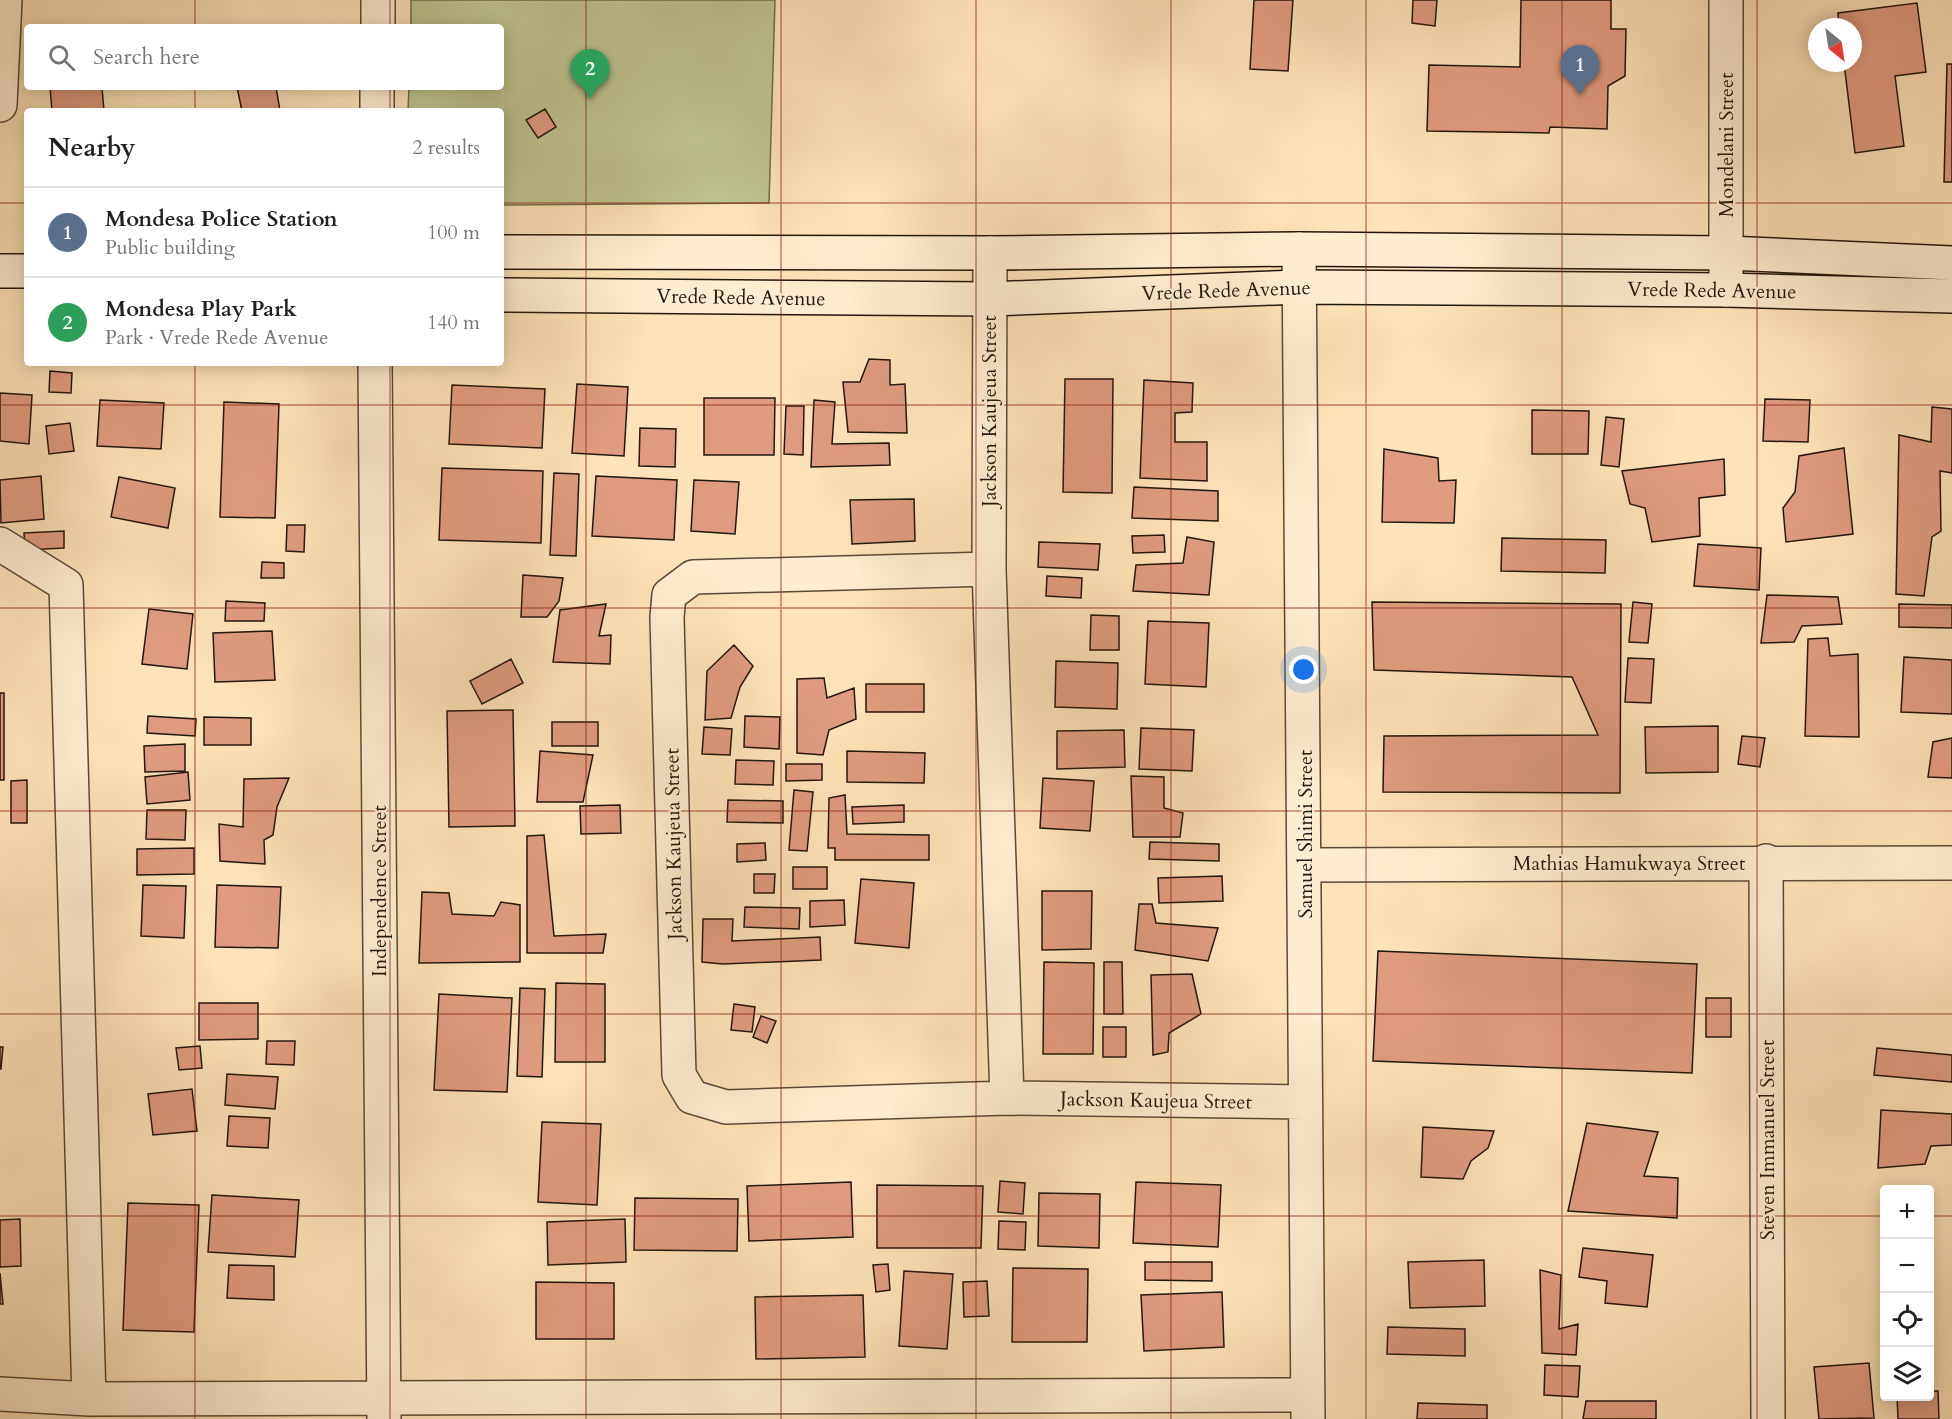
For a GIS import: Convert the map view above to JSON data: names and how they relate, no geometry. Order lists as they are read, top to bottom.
{
  "streets": {
    "street": [
      "Mondelani Street",
      "Vrede Rede Avenue",
      "Jackson Kaujeua Street",
      "Samuel Shimi Street",
      "Mathias Hamukwaya Street",
      "Independence Street",
      "Steven Immanuel Street"
    ]
  },
  "crossings": [
    ["Mondelani Street", "Vrede Rede Avenue"],
    ["Vrede Rede Avenue", "Jackson Kaujeua Street"],
    ["Vrede Rede Avenue", "Samuel Shimi Street"],
    ["Jackson Kaujeua Street", "Samuel Shimi Street"],
    ["Samuel Shimi Street", "Mathias Hamukwaya Street"],
    ["Mathias Hamukwaya Street", "Steven Immanuel Street"]
  ],
  "north": "bottom right",
  "page": {
    "search": "Search here",
    "pins": ["1", "2"],
    "heading": ["Nearby", "2 results"],
    "list": [
      {
        "mark": "1",
        "name": "Mondesa Police Station",
        "note": "Public building",
        "value": "100 m"
      },
      {
        "mark": "2",
        "name": "Mondesa Play Park",
        "note": "Park · Vrede Rede Avenue",
        "value": "140 m"
      }
    ],
    "map_buttons": ["+", "−"]
  }
}
